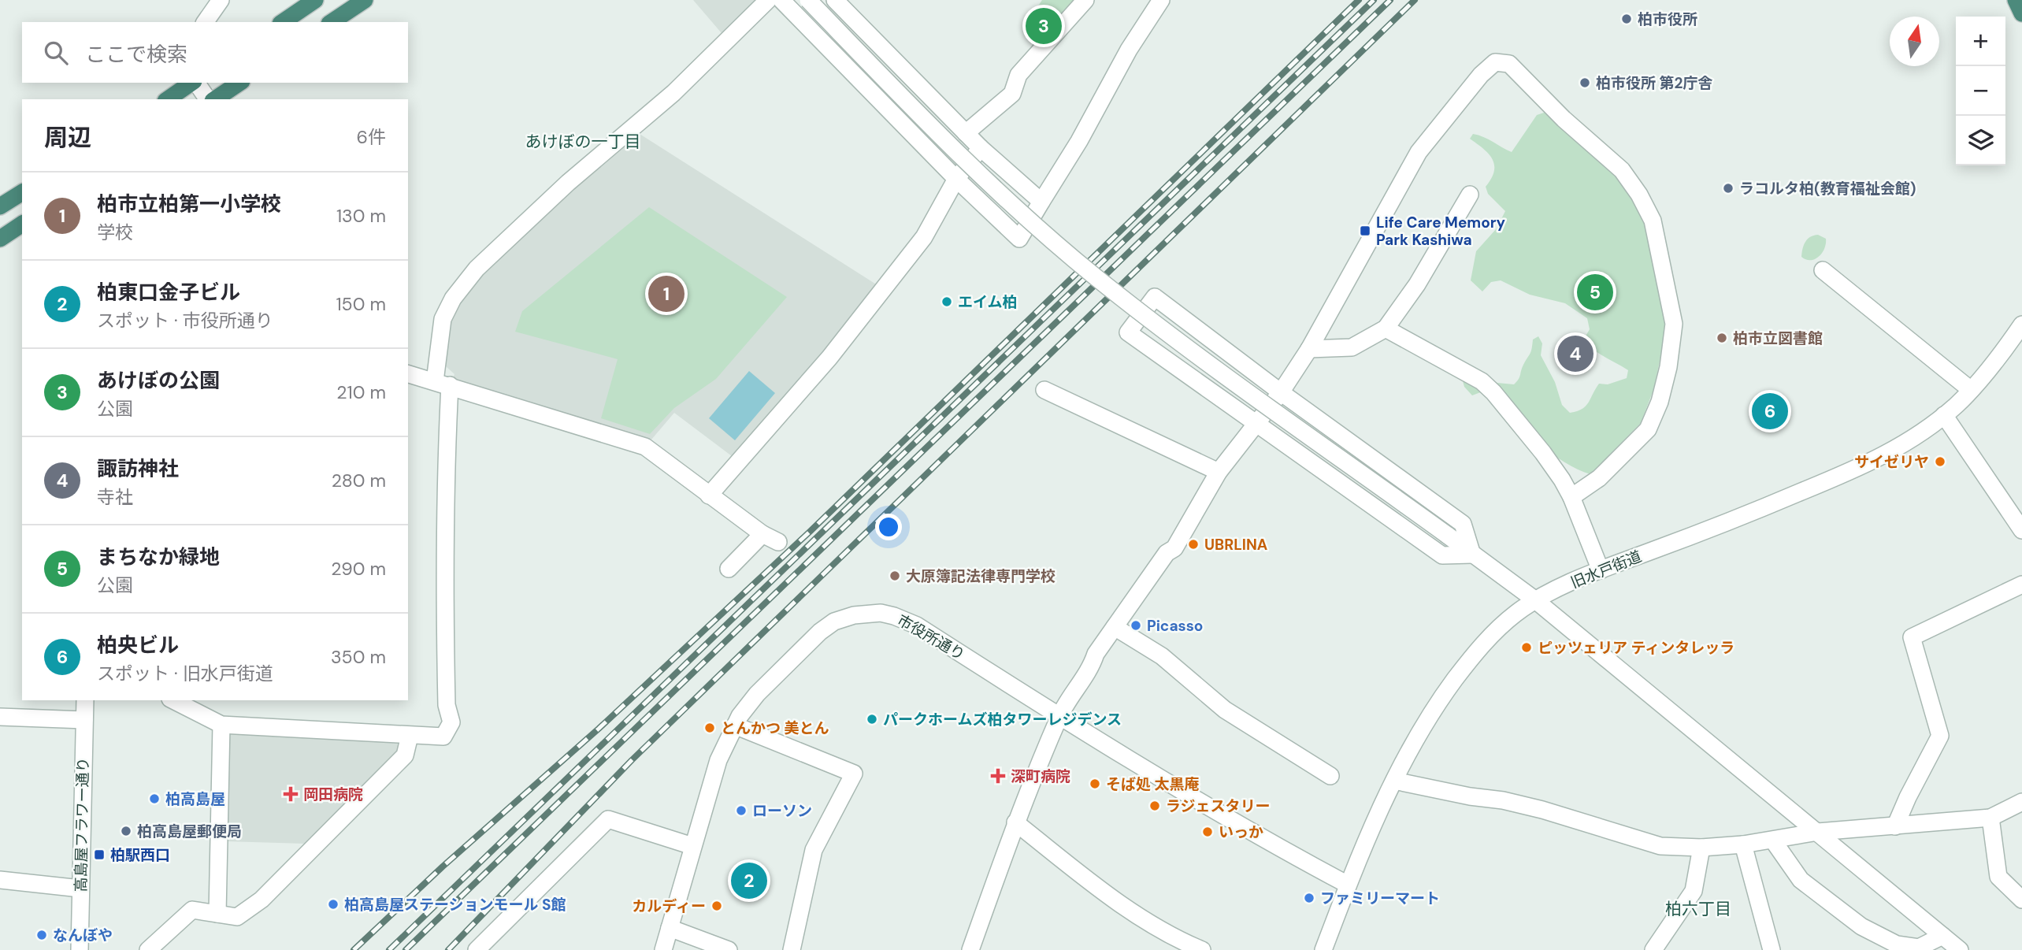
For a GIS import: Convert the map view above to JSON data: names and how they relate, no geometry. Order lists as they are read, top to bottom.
{
  "streets": {
    "street": ["旧水戸街道", "市役所通り", "高島屋フラワー通り"]
  },
  "crossings": [
    ["旧水戸街道", "市役所通り"]
  ],
  "districts": ["あけぼの一丁目", "柏六丁目"],
  "places": {
    "other": [
      "柏市役所",
      "柏市役所 第2庁舎",
      "ラコルタ柏(教育福祉会館)",
      "エイム柏",
      "柏市立図書館",
      "サイゼリヤ",
      "UBRLINA",
      "大原簿記法律専門学校",
      "Picasso",
      "ピッツェリア ティンタレッラ",
      "パークホームズ柏タワーレジデンス",
      "とんかつ 美とん",
      "そば処 太黒庵",
      "柏高島屋",
      "ラジェスタリー",
      "ローソン",
      "柏高島屋郵便局",
      "いっか",
      "ファミリーマート",
      "柏高島屋ステーションモール S館",
      "カルディー",
      "なんぼや"
    ],
    "transit": ["Life Care Memory Park Kashiwa", "柏駅西口"],
    "health": ["深町病院", "岡田病院"]
  },
  "north": "top",
  "page": {
    "pins": [
      "3",
      "5",
      "1",
      "4",
      "6",
      "2"
    ],
    "map_buttons": ["+", "−"],
    "search": "ここで検索",
    "heading": ["周辺", "6件"],
    "list": [
      {
        "mark": "1",
        "name": "柏市立柏第一小学校",
        "note": "学校",
        "value": "130 m"
      },
      {
        "mark": "2",
        "name": "柏東口金子ビル",
        "note": "スポット · 市役所通り",
        "value": "150 m"
      },
      {
        "mark": "3",
        "name": "あけぼの公園",
        "note": "公園",
        "value": "210 m"
      },
      {
        "mark": "4",
        "name": "諏訪神社",
        "note": "寺社",
        "value": "280 m"
      },
      {
        "mark": "5",
        "name": "まちなか緑地",
        "note": "公園",
        "value": "290 m"
      },
      {
        "mark": "6",
        "name": "柏央ビル",
        "note": "スポット · 旧水戸街道",
        "value": "350 m"
      }
    ]
  }
}
